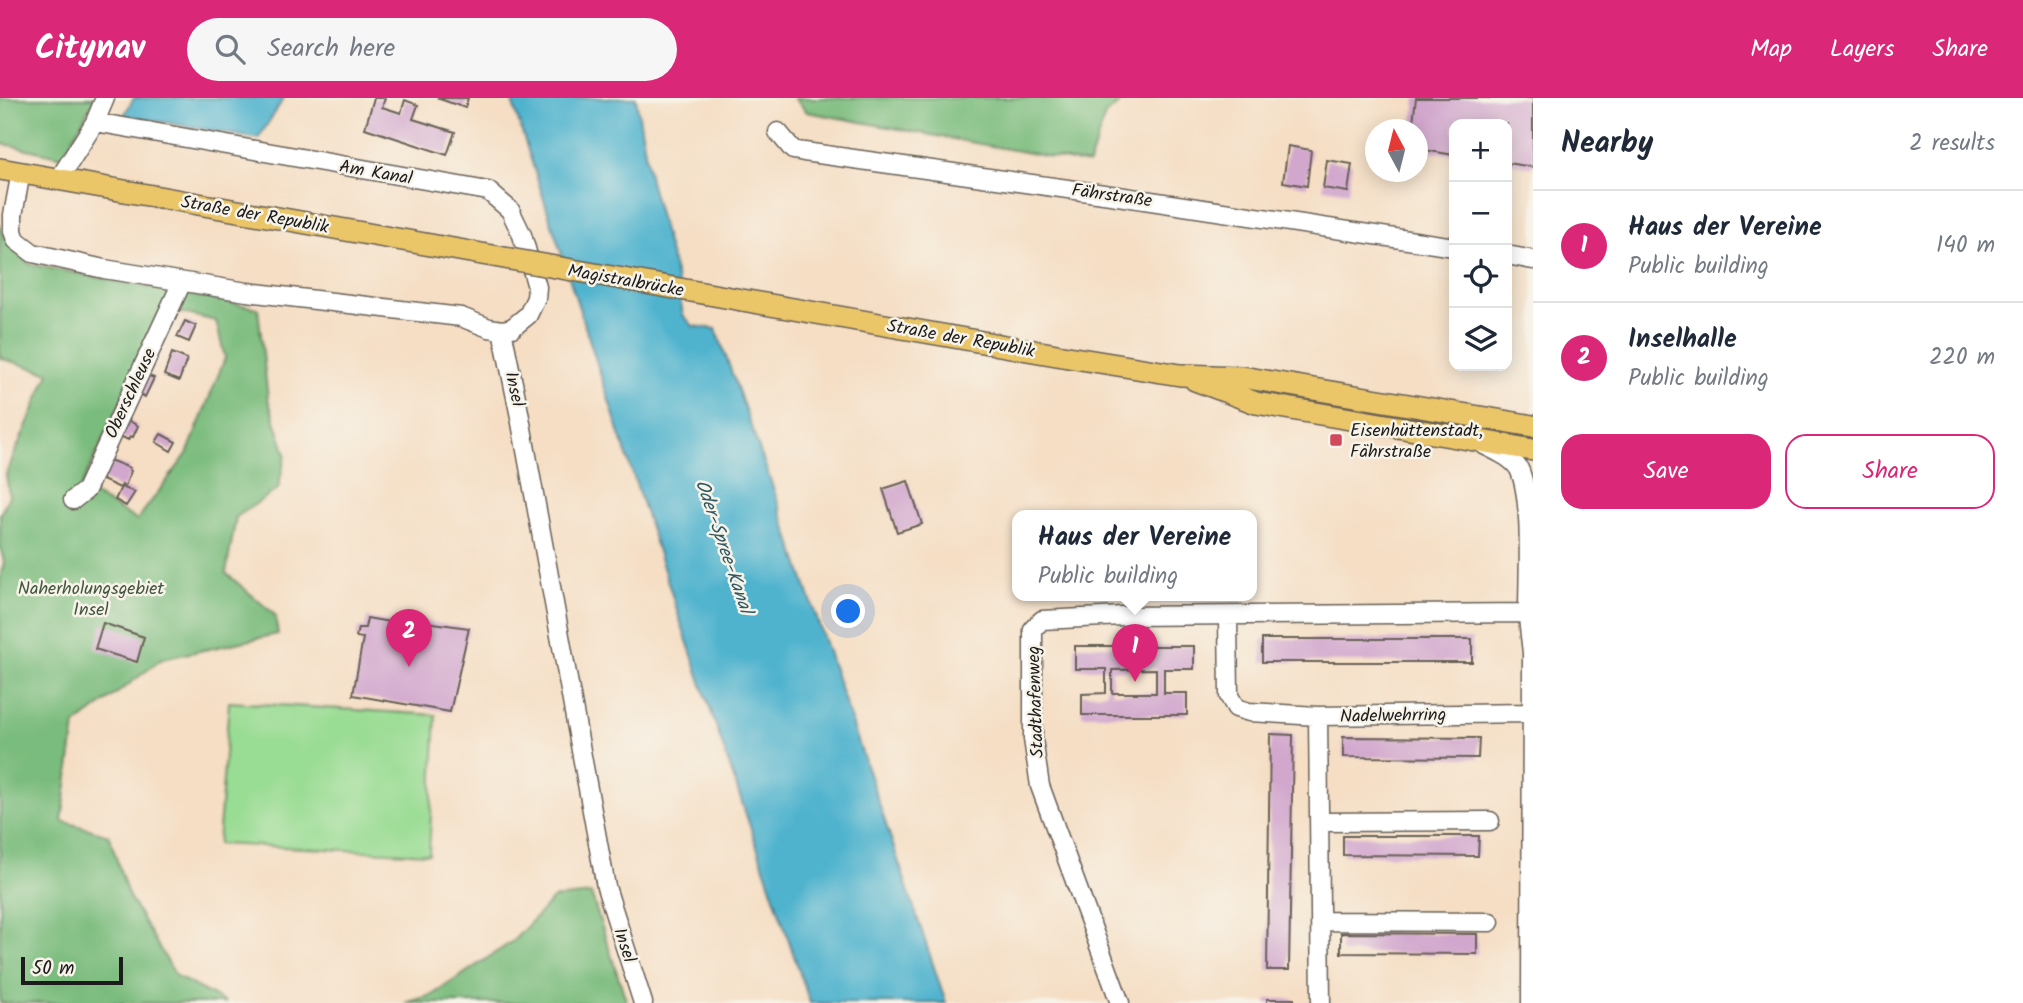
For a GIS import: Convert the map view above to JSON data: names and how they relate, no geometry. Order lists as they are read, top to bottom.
{
  "streets": {
    "main road": ["Straße der Republik", "Magistralbrücke"],
    "street": [
      "Am Kanal",
      "Fährstraße",
      "Insel",
      "Oberschleuse",
      "Stadthafenweg",
      "Nadelwehrring"
    ]
  },
  "crossings": [
    ["Am Kanal", "Insel"],
    ["Straße der Republik", "Magistralbrücke"]
  ],
  "water": ["Oder-Spree-Kanal"],
  "parks": ["Naherholungsgebiet Insel"],
  "places": {
    "transit": ["Eisenhüttenstadt, Fährstraße"]
  },
  "scale_bar": "50 m",
  "north": "top",
  "page": {
    "header": "Citynav",
    "search": "Search here",
    "nav": ["Map", "Layers", "Share"],
    "heading": ["Nearby", "2 results"],
    "map_buttons": ["+", "−"],
    "list": [
      {
        "mark": "1",
        "name": "Haus der Vereine",
        "note": "Public building",
        "value": "140 m"
      },
      {
        "mark": "2",
        "name": "Inselhalle",
        "note": "Public building",
        "value": "220 m"
      }
    ],
    "buttons": ["Save", "Share"],
    "popup": ["Haus der Vereine", "Public building"],
    "pins": ["2", "1"],
    "scale": "50 m"
  }
}
